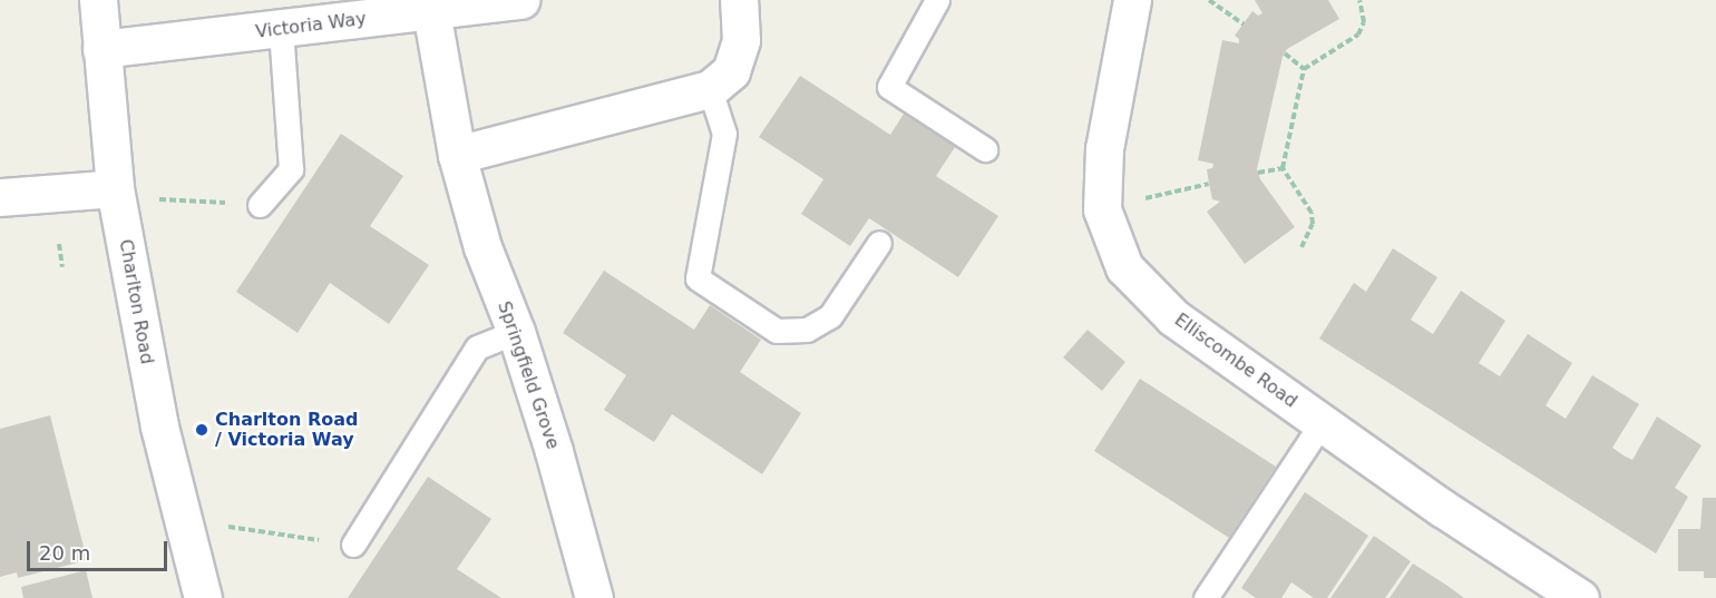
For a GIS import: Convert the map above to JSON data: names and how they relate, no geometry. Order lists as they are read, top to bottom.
{
  "streets": {
    "street": [
      "Victoria Way",
      "Charlton Road",
      "Elliscombe Road",
      "Springfield Grove"
    ]
  },
  "crossings": [
    ["Victoria Way", "Charlton Road"],
    ["Victoria Way", "Springfield Grove"]
  ],
  "places": ["Charlton Road / Victoria Way"],
  "scale_bar": "20 m"
}
